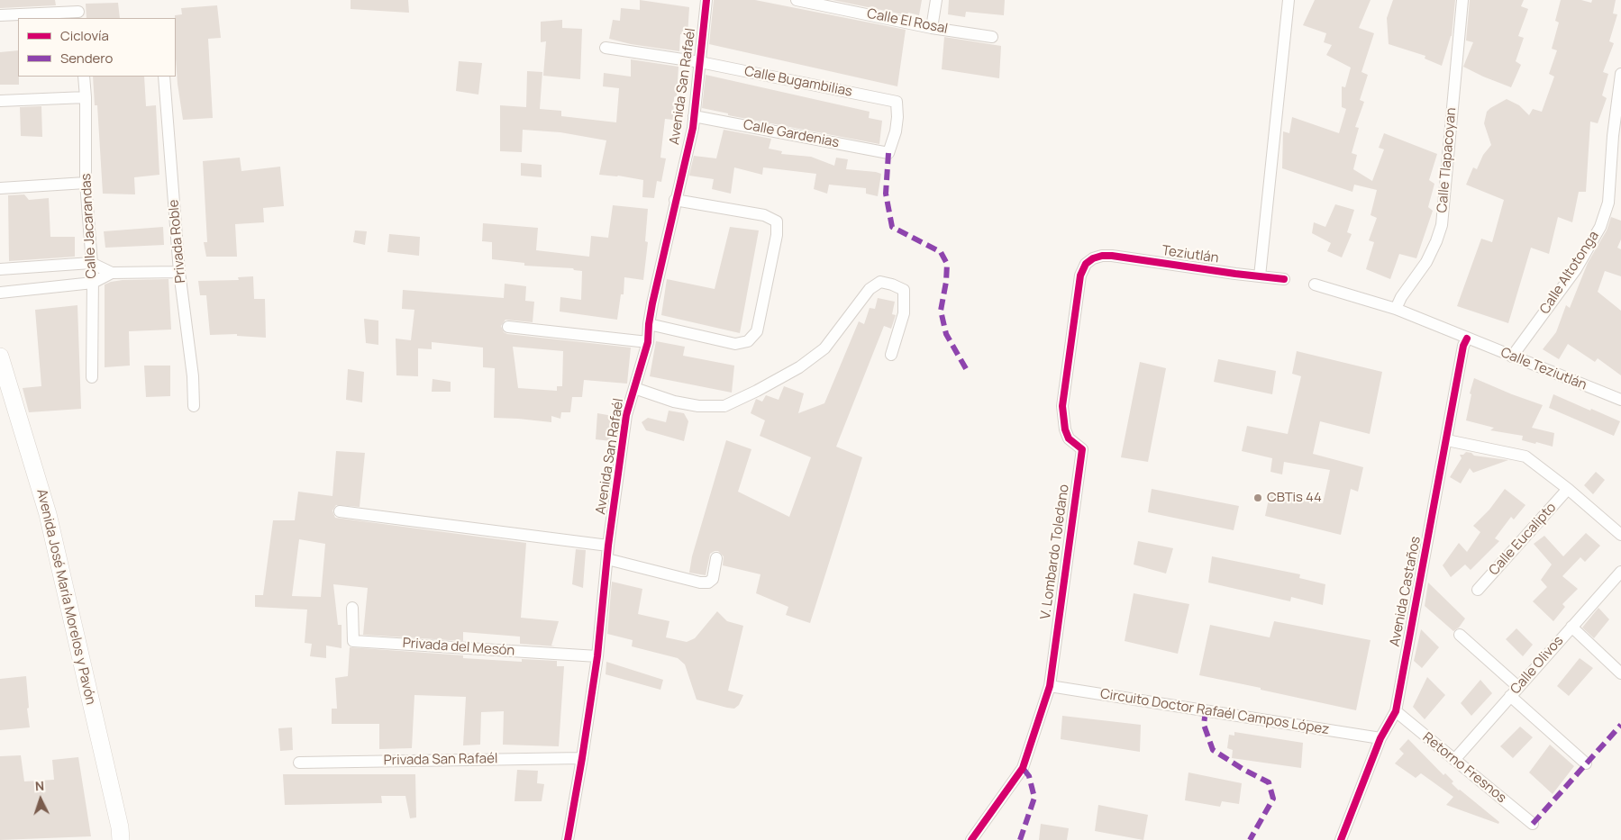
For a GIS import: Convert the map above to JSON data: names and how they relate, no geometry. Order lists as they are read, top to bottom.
{
  "streets": {
    "main road": ["Avenida José María Morelos y Pavón"],
    "street": [
      "Calle El Rosal",
      "Calle Bugambilias",
      "Avenida San Rafaél",
      "Calle Gardenias",
      "Calle Tlapacoyan",
      "Calle Jacarandas",
      "Privada Roble",
      "Teziutlán",
      "Calle Altotonga",
      "Calle Teziutlán",
      "Calle Eucalipto",
      "V. Lombardo Toledano",
      "Avenida Castaños",
      "Privada del Mesón",
      "Calle Olivos",
      "Circuito Doctor Rafaél Campos López",
      "Privada San Rafaél",
      "Retorno Fresnos"
    ]
  },
  "crossings": [
    ["Calle Bugambilias", "Avenida San Rafaél"],
    ["Calle Bugambilias", "Calle Gardenias"],
    ["Avenida San Rafaél", "Calle Gardenias"],
    ["Avenida San Rafaél", "Privada del Mesón"],
    ["Avenida San Rafaél", "Privada San Rafaél"],
    ["Teziutlán", "V. Lombardo Toledano"],
    ["Calle Altotonga", "Calle Teziutlán"],
    ["Calle Teziutlán", "Avenida Castaños"],
    ["V. Lombardo Toledano", "Circuito Doctor Rafaél Campos López"],
    ["Avenida Castaños", "Circuito Doctor Rafaél Campos López"],
    ["Avenida Castaños", "Retorno Fresnos"],
    ["Calle Olivos", "Retorno Fresnos"]
  ],
  "places": ["CBTis 44"],
  "legend": ["Ciclovía", "Sendero"],
  "north": "top"
}
